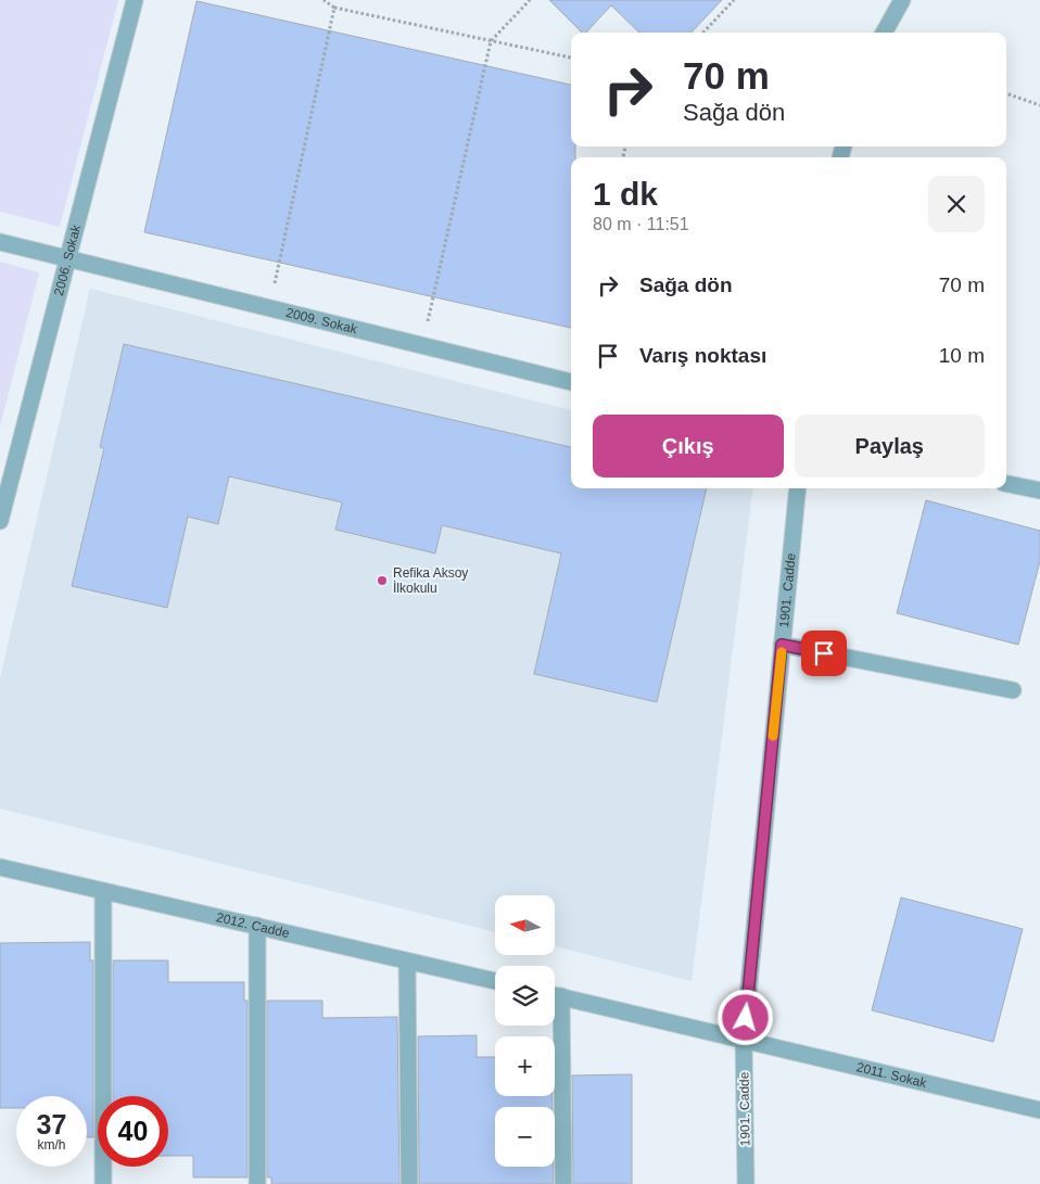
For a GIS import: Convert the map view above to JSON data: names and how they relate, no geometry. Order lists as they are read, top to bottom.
{
  "streets": {
    "street": [
      "2006. Sokak",
      "2009. Sokak",
      "1901. Cadde",
      "2012. Cadde",
      "2011. Sokak"
    ]
  },
  "crossings": [
    ["2006. Sokak", "2009. Sokak"],
    ["1901. Cadde", "2011. Sokak"]
  ],
  "places": ["Refika Aksoy İlkokulu"],
  "north": "left",
  "page": {
    "turn": ["70 m", "Sağa dön"],
    "heading": ["1 dk", "80 m · 11:51"],
    "list": [
      {
        "name": "Sağa dön",
        "value": "70 m"
      },
      {
        "name": "Varış noktası",
        "value": "10 m"
      }
    ],
    "buttons": ["Çıkış", "Paylaş"],
    "map_buttons": ["+", "−"],
    "speed": "37 km/h",
    "limit": "40"
  }
}
